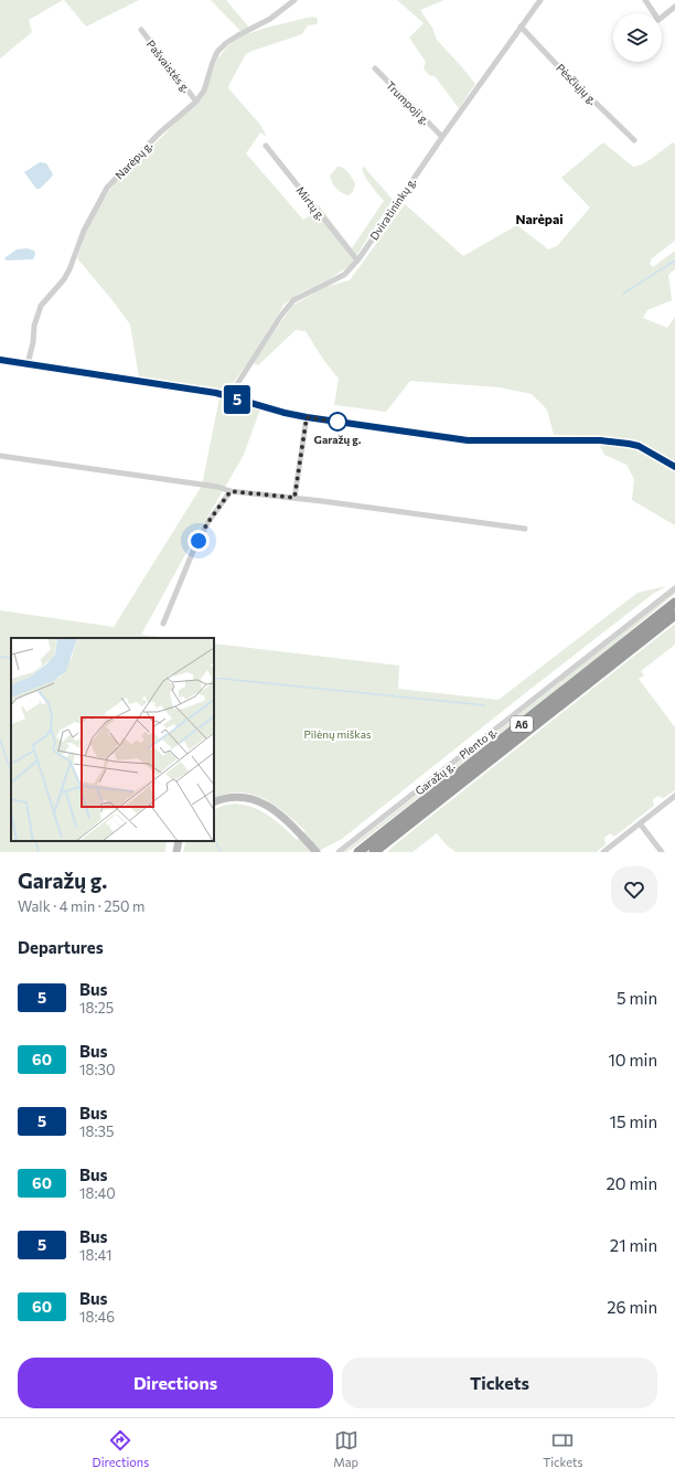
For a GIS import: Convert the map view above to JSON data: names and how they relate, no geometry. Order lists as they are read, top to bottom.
{
  "streets": {
    "highway": ["A6", "Plento g."],
    "street": [
      "Pašvaistės g.",
      "Pėsčiųjų g.",
      "Trumpoji g.",
      "Narėpų g.",
      "Mirtų g.",
      "Dviratininkų g.",
      "Garažų g."
    ]
  },
  "crossings": [
    ["Pašvaistės g.", "Narėpų g."],
    ["Pėsčiųjų g.", "Dviratininkų g."],
    ["Trumpoji g.", "Dviratininkų g."],
    ["Mirtų g.", "Dviratininkų g."]
  ],
  "districts": ["Narėpai"],
  "parks": ["Pilėnų miškas"],
  "places": ["Garažų g."],
  "lines": ["bus line 5"],
  "page": {
    "on_map": "5",
    "heading": [
      ["Garažų g.", "Walk · 4 min · 250 m"],
      "Departures"
    ],
    "list": [
      {
        "mark": "5",
        "name": "Bus",
        "note": "18:25",
        "value": "5 min"
      },
      {
        "mark": "60",
        "name": "Bus",
        "note": "18:30",
        "value": "10 min"
      },
      {
        "mark": "5",
        "name": "Bus",
        "note": "18:35",
        "value": "15 min"
      },
      {
        "mark": "60",
        "name": "Bus",
        "note": "18:40",
        "value": "20 min"
      },
      {
        "mark": "5",
        "name": "Bus",
        "note": "18:41",
        "value": "21 min"
      },
      {
        "mark": "60",
        "name": "Bus",
        "note": "18:46",
        "value": "26 min"
      }
    ],
    "buttons": ["Directions", "Tickets"],
    "tabs": ["Directions", "Map", "Tickets"]
  }
}
